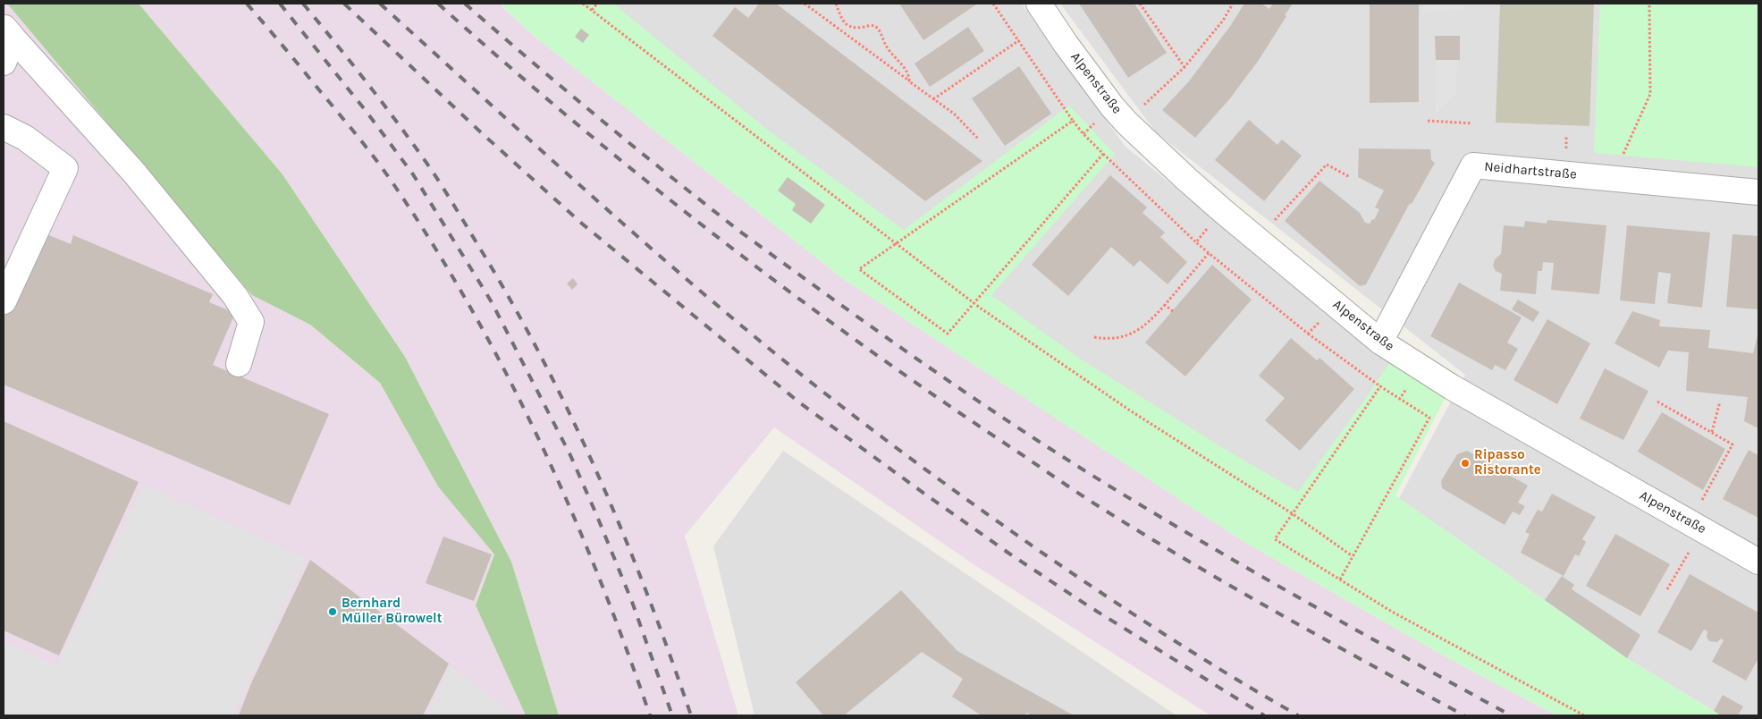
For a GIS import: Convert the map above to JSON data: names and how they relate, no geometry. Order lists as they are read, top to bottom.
{
  "streets": {
    "street": ["Alpenstraße", "Neidhartstraße"]
  },
  "crossings": [
    ["Alpenstraße", "Neidhartstraße"]
  ],
  "places": ["Ripasso Ristorante", "Bernhard Müller Bürowelt"]
}
